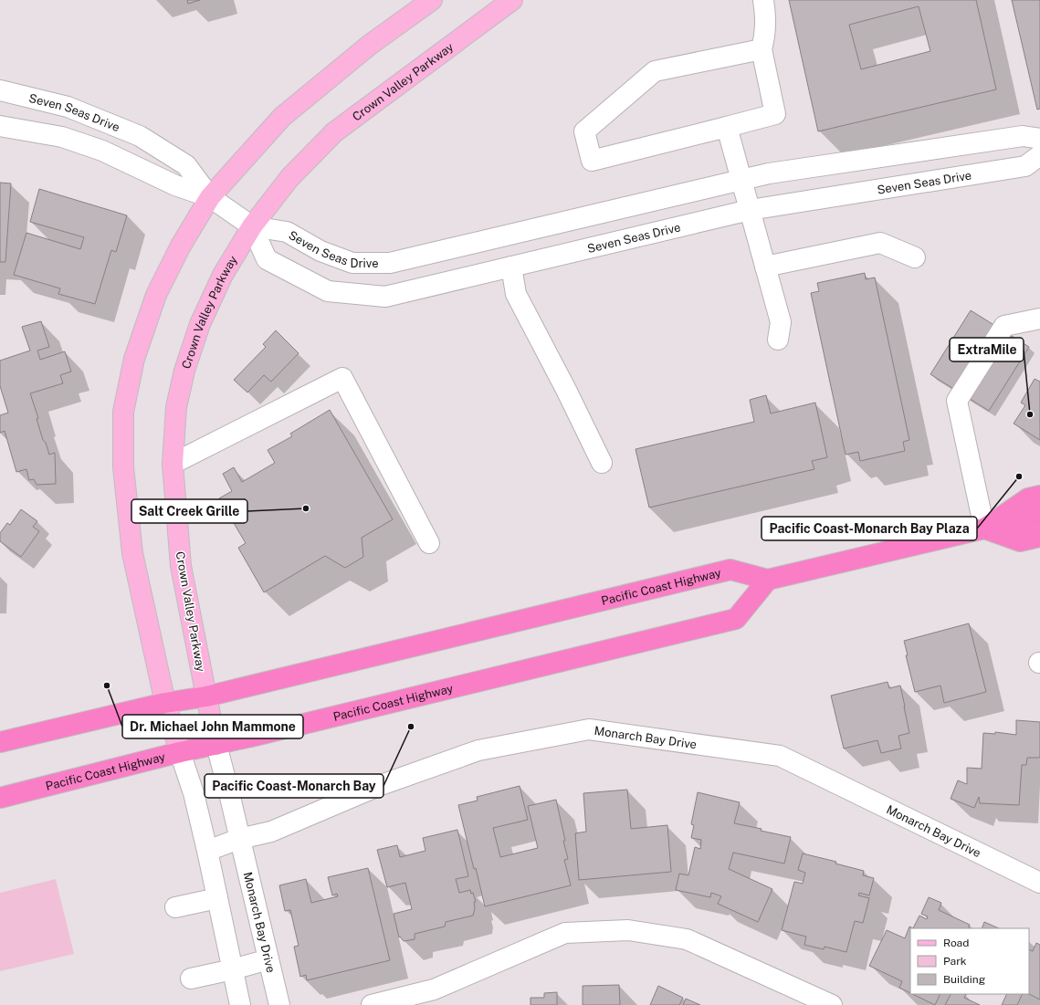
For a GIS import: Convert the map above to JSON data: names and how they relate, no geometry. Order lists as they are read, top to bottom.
{
  "streets": {
    "highway": ["Pacific Coast Highway"],
    "main road": ["Crown Valley Parkway"],
    "street": ["Seven Seas Drive", "Monarch Bay Drive"]
  },
  "crossings": [
    ["Crown Valley Parkway", "Seven Seas Drive"],
    ["Crown Valley Parkway", "Pacific Coast Highway"],
    ["Crown Valley Parkway", "Monarch Bay Drive"],
    ["Pacific Coast Highway", "Monarch Bay Drive"]
  ],
  "places": [
    "ExtraMile",
    "Pacific Coast-Monarch Bay Plaza",
    "Salt Creek Grille",
    "Dr. Michael John Mammone",
    "Pacific Coast-Monarch Bay"
  ],
  "legend": ["Road", "Park", "Building"]
}
